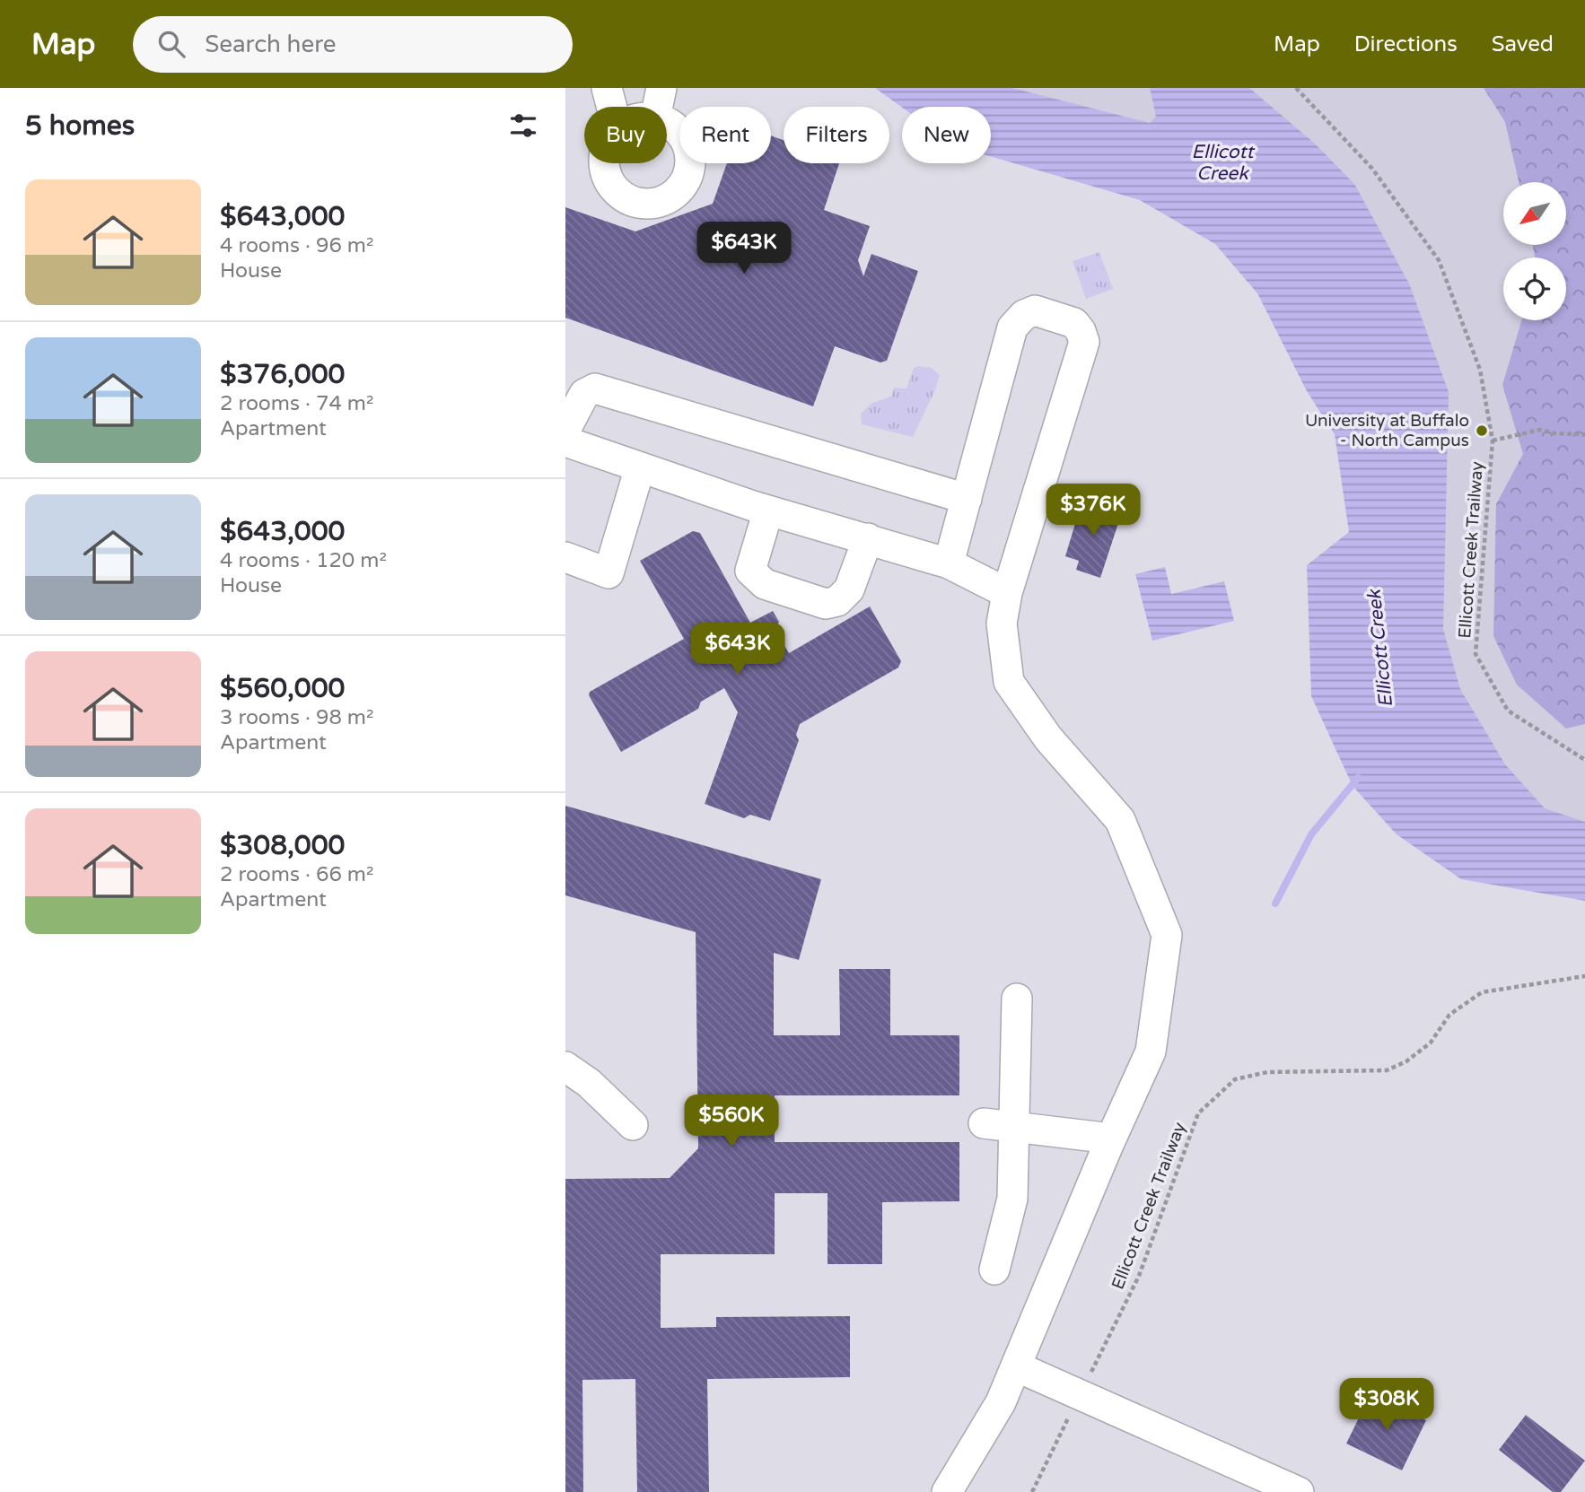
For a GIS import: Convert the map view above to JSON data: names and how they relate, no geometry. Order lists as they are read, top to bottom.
{
  "streets": {
    "path": ["Ellicott Creek Trailway"]
  },
  "water": ["Ellicott Creek"],
  "places": ["University at Buffalo - North Campus"],
  "north": "bottom left",
  "page": {
    "header": "Map",
    "search": "Search here",
    "nav": ["Map", "Directions", "Saved"],
    "heading": "5 homes",
    "chip": [
      "Buy",
      "Rent",
      "Filters",
      "New"
    ],
    "list": [
      {
        "name": "$643,000",
        "note": "4 rooms · 96 m² · House"
      },
      {
        "name": "$376,000",
        "note": "2 rooms · 74 m² · Apartment"
      },
      {
        "name": "$643,000",
        "note": "4 rooms · 120 m² · House"
      },
      {
        "name": "$560,000",
        "note": "3 rooms · 98 m² · Apartment"
      },
      {
        "name": "$308,000",
        "note": "2 rooms · 66 m² · Apartment"
      }
    ],
    "price": [
      "$643K",
      "$376K",
      "$643K",
      "$560K",
      "$308K"
    ]
  }
}
